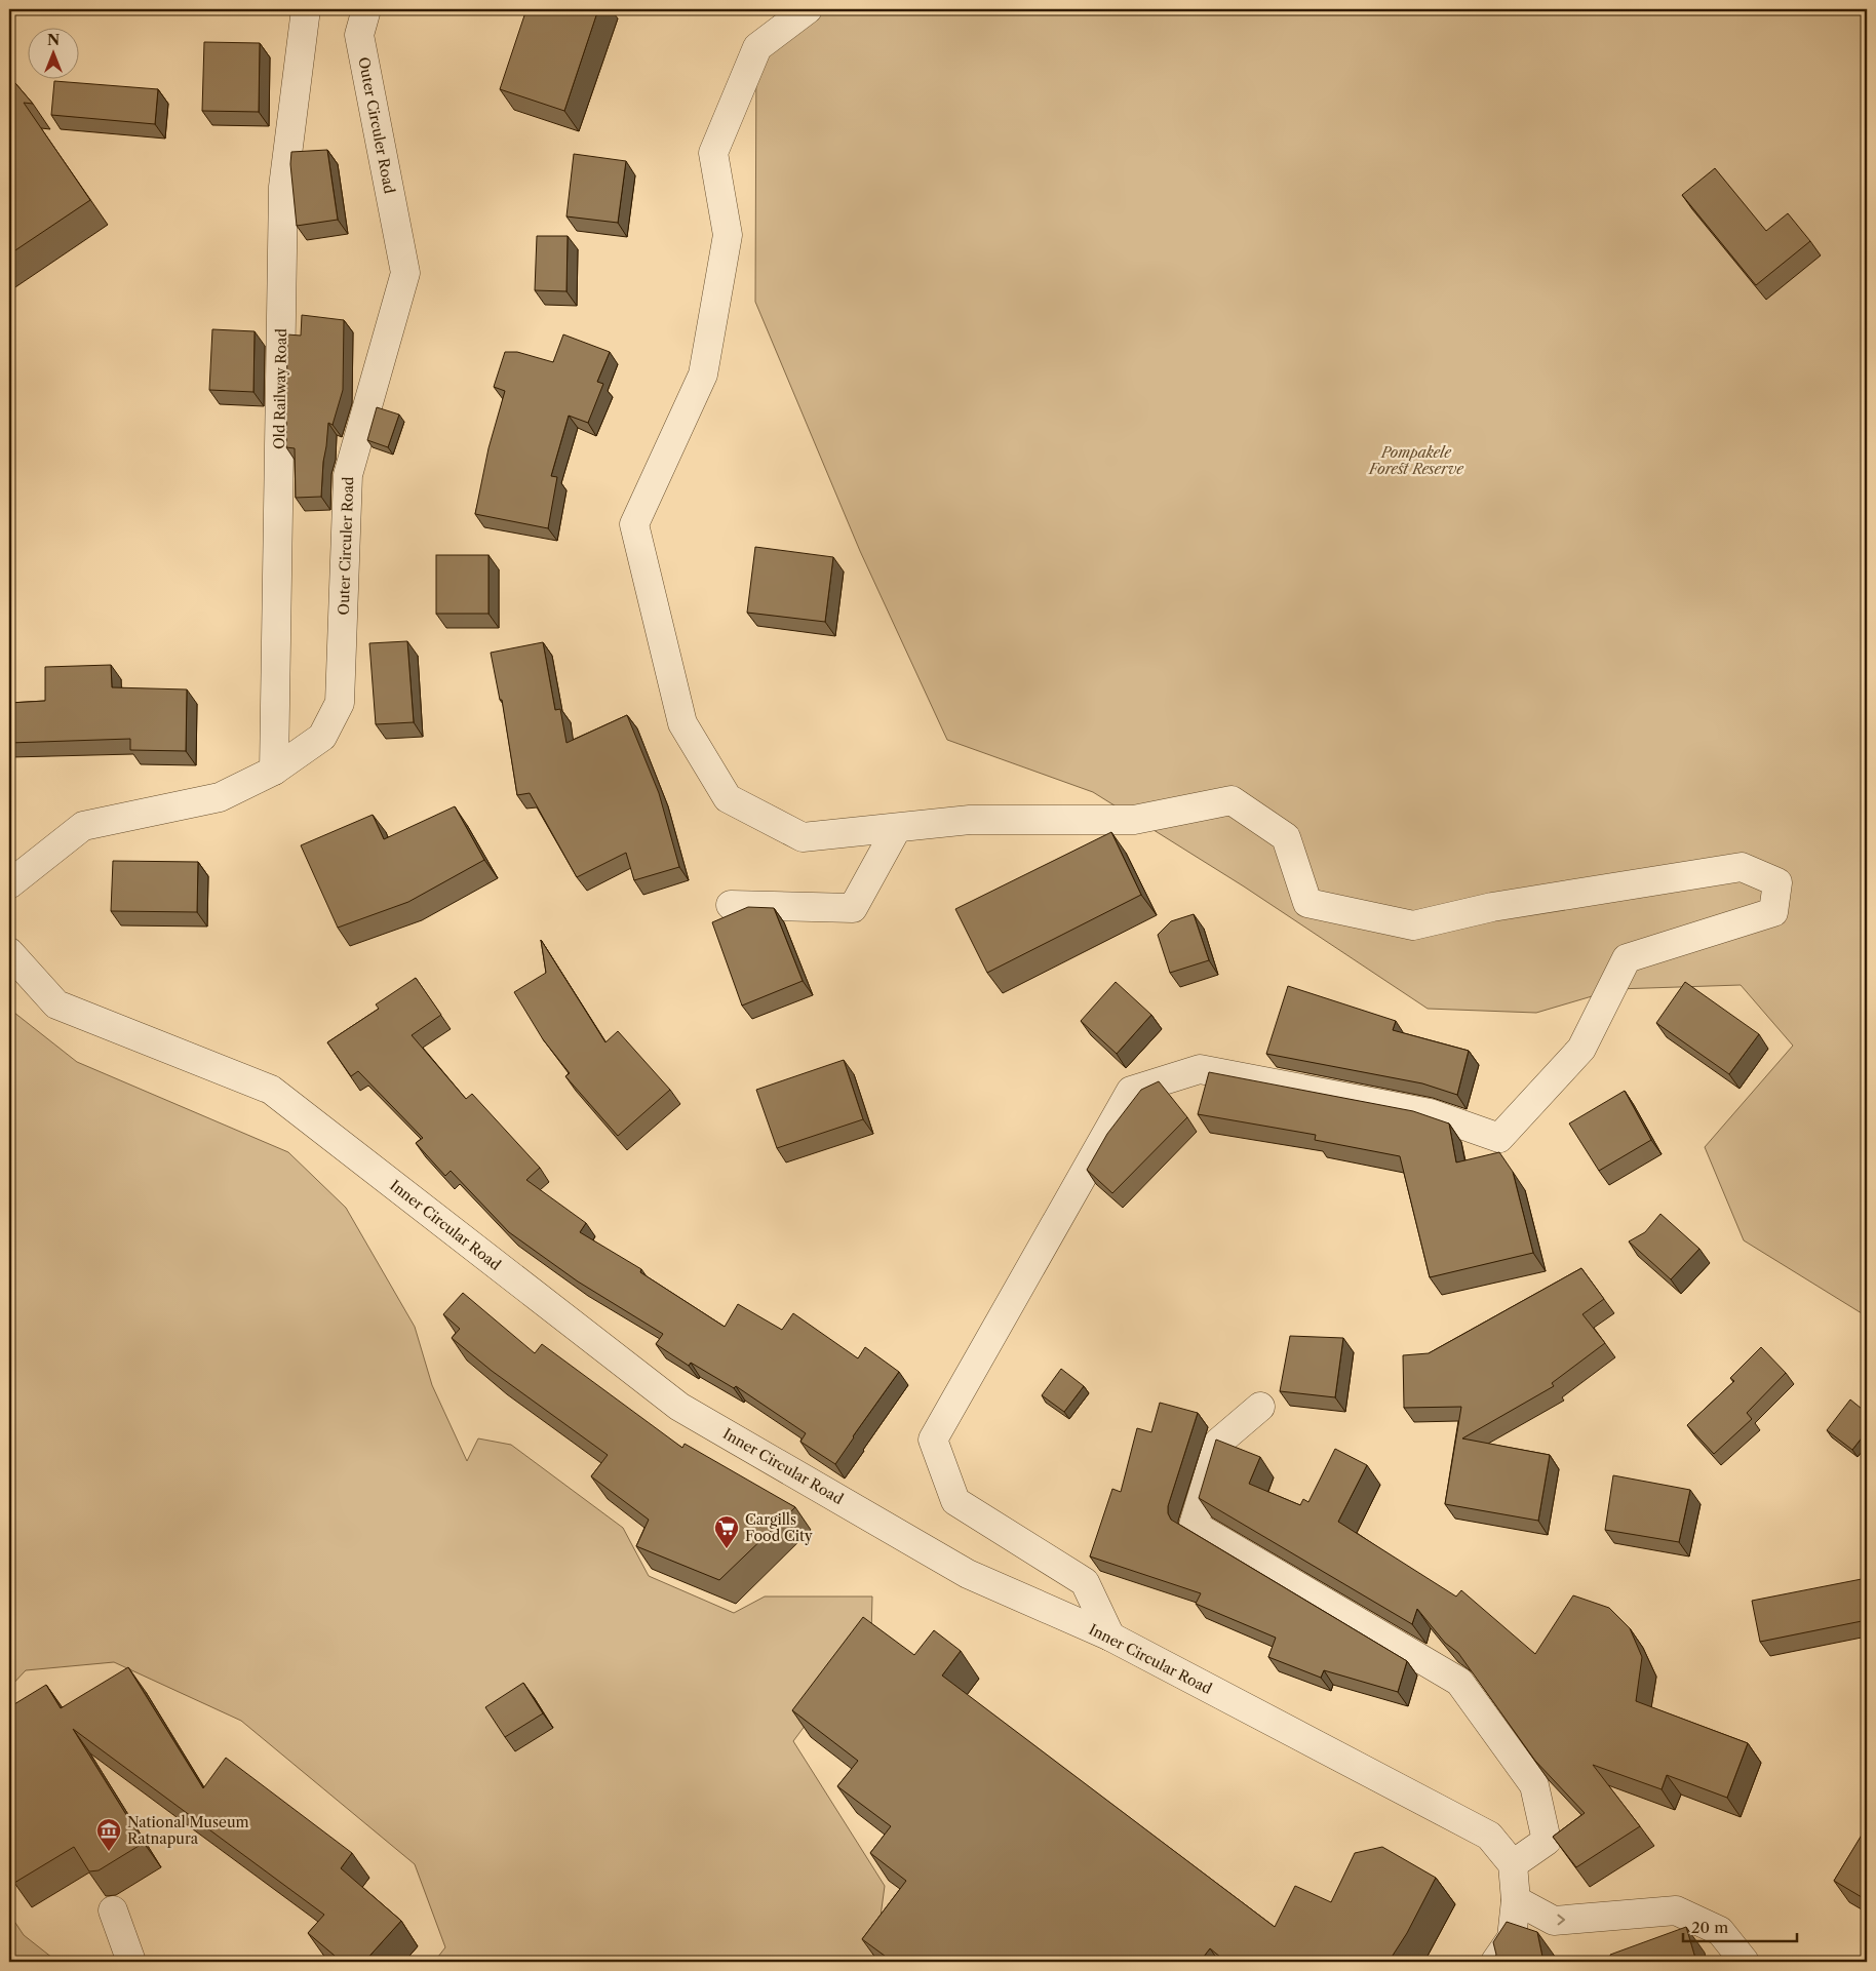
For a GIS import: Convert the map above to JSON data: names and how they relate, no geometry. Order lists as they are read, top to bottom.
{
  "streets": {
    "street": ["Outer Circuler Road", "Old Railway Road", "Inner Circular Road"]
  },
  "crossings": [
    ["Outer Circuler Road", "Old Railway Road"]
  ],
  "parks": ["Pompakele Forest Reserve"],
  "places": {
    "supermarket": ["Cargills Food City"],
    "museum": ["National Museum Ratnapura"]
  },
  "scale_bar": "20 m",
  "north": "top"
}
